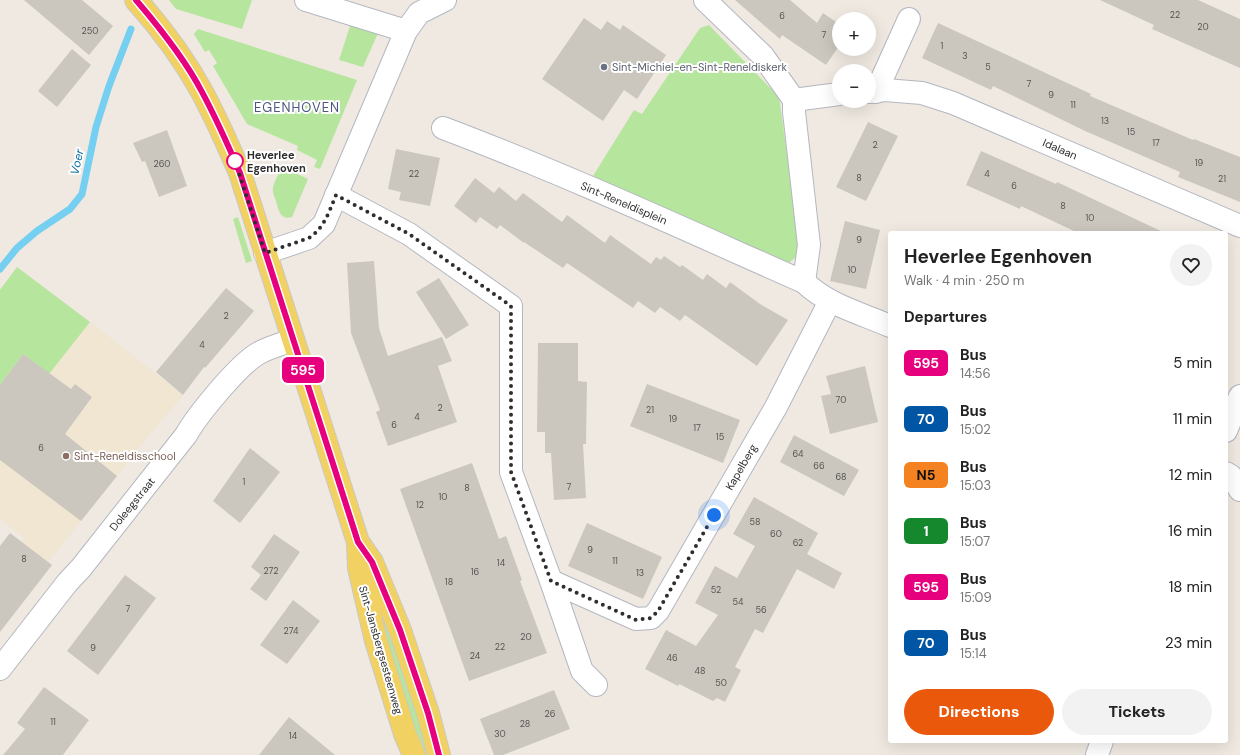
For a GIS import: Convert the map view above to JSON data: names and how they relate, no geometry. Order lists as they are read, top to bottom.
{
  "streets": {
    "main road": ["Sint-Jansbergsesteenweg"],
    "street": [
      "Idalaan",
      "Sint-Reneldisplein",
      "Kapelberg",
      "Doleegstraat"
    ]
  },
  "crossings": [
    ["Sint-Reneldisplein", "Kapelberg"],
    ["Doleegstraat", "Sint-Jansbergsesteenweg"]
  ],
  "districts": ["EGENHOVEN"],
  "water": ["Voer"],
  "places": ["Sint-Michiel-en-Sint-Reneldiskerk", "Heverlee Egenhoven", "Sint-Reneldisschool"],
  "lines": ["bus line 595"],
  "house_numbers": [
    "22",
    "6",
    "20",
    "250",
    "7",
    "1",
    "3",
    "5",
    "7",
    "9",
    "11",
    "13",
    "15",
    "17",
    "2",
    "19",
    "260",
    "22",
    "4",
    "8",
    "21",
    "6",
    "8",
    "10",
    "9",
    "10",
    "2",
    "4",
    "70",
    "2",
    "21",
    "4",
    "19",
    "6",
    "17",
    "15",
    "6",
    "64",
    "66",
    "68",
    "1",
    "7",
    "8",
    "10",
    "12",
    "58",
    "60",
    "62",
    "9",
    "8",
    "11",
    "14",
    "272",
    "16",
    "13",
    "18",
    "52",
    "54",
    "7",
    "56",
    "274",
    "20",
    "22",
    "9",
    "24",
    "46",
    "48",
    "50",
    "26",
    "11",
    "28",
    "30",
    "14"
  ],
  "page": {
    "on_map": "595",
    "map_buttons": ["+", "−"],
    "heading": [
      ["Heverlee Egenhoven", "Walk · 4 min · 250 m"],
      "Departures"
    ],
    "list": [
      {
        "mark": "595",
        "name": "Bus",
        "note": "14:56",
        "value": "5 min"
      },
      {
        "mark": "70",
        "name": "Bus",
        "note": "15:02",
        "value": "11 min"
      },
      {
        "mark": "N5",
        "name": "Bus",
        "note": "15:03",
        "value": "12 min"
      },
      {
        "mark": "1",
        "name": "Bus",
        "note": "15:07",
        "value": "16 min"
      },
      {
        "mark": "595",
        "name": "Bus",
        "note": "15:09",
        "value": "18 min"
      },
      {
        "mark": "70",
        "name": "Bus",
        "note": "15:14",
        "value": "23 min"
      }
    ],
    "buttons": ["Directions", "Tickets"]
  }
}
